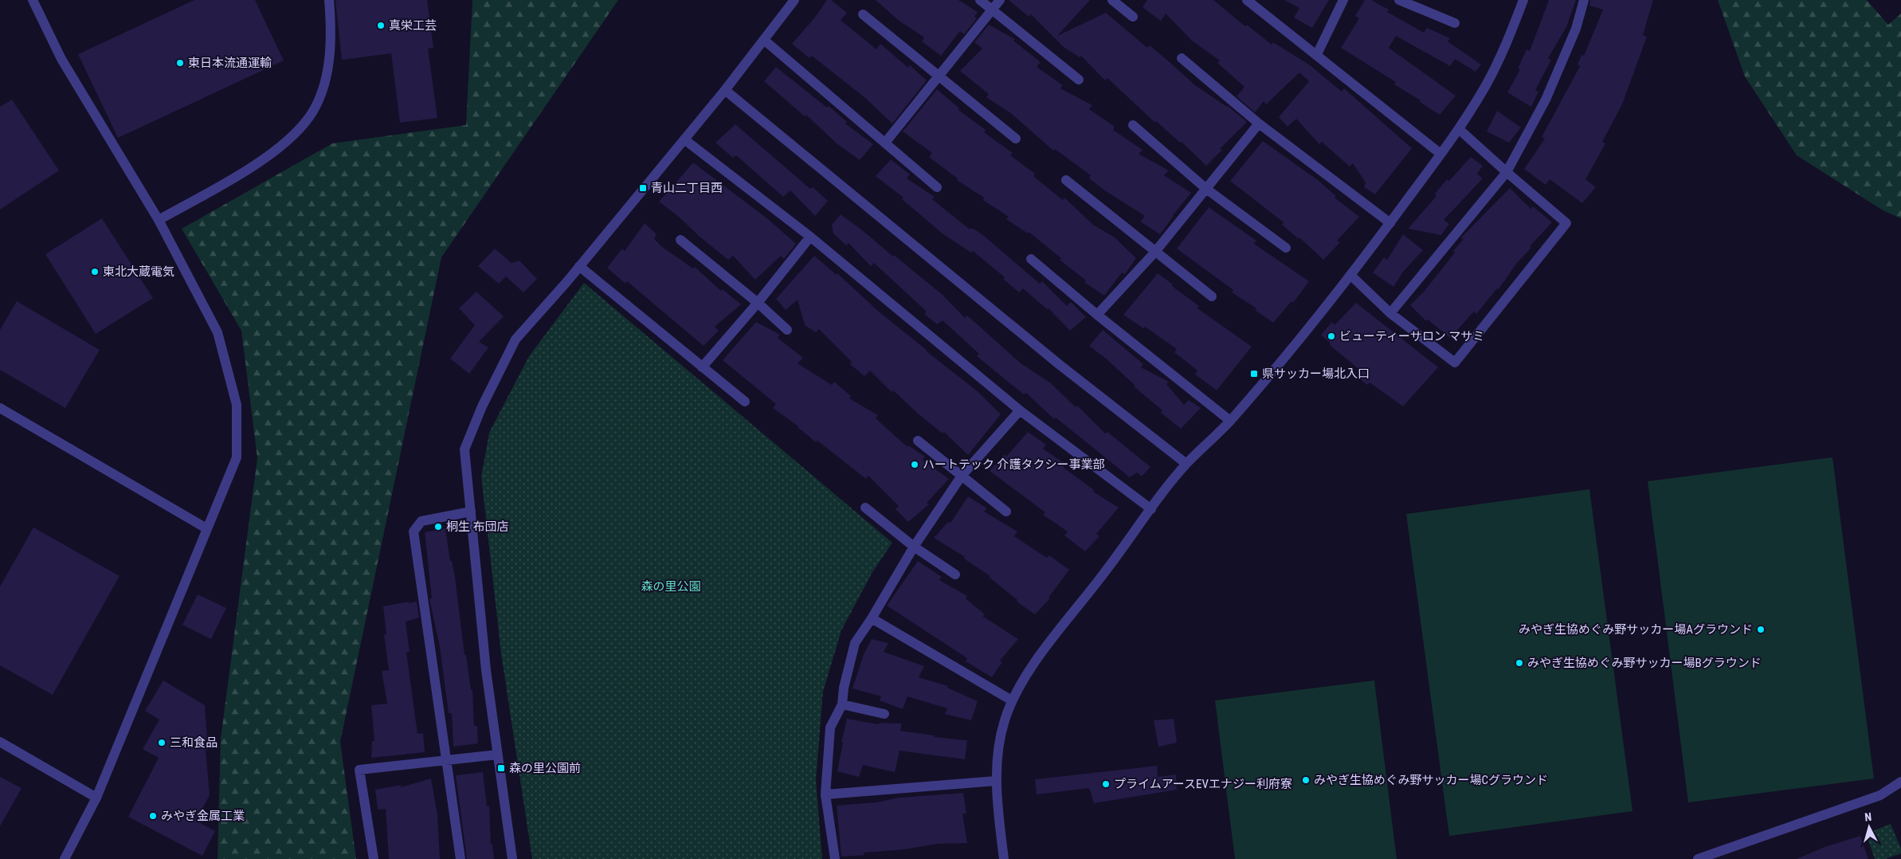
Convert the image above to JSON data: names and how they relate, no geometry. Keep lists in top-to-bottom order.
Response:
{
  "parks": ["森の里公園"],
  "places": {
    "other": [
      "真栄工芸",
      "東日本流通運輸",
      "東北大蔵電気",
      "ビューティーサロン マサミ",
      "ハートテック 介護タクシー事業部",
      "桐生 布団店",
      "みやぎ生協めぐみ野サッカー場Aグラウンド",
      "みやぎ生協めぐみ野サッカー場Bグラウンド",
      "三和食品",
      "みやぎ生協めぐみ野サッカー場Cグラウンド",
      "プライムアースEVエナジー利府寮",
      "みやぎ金属工業"
    ],
    "transit": ["青山二丁目西", "県サッカー場北入口", "森の里公園前"]
  },
  "north": "top"
}
